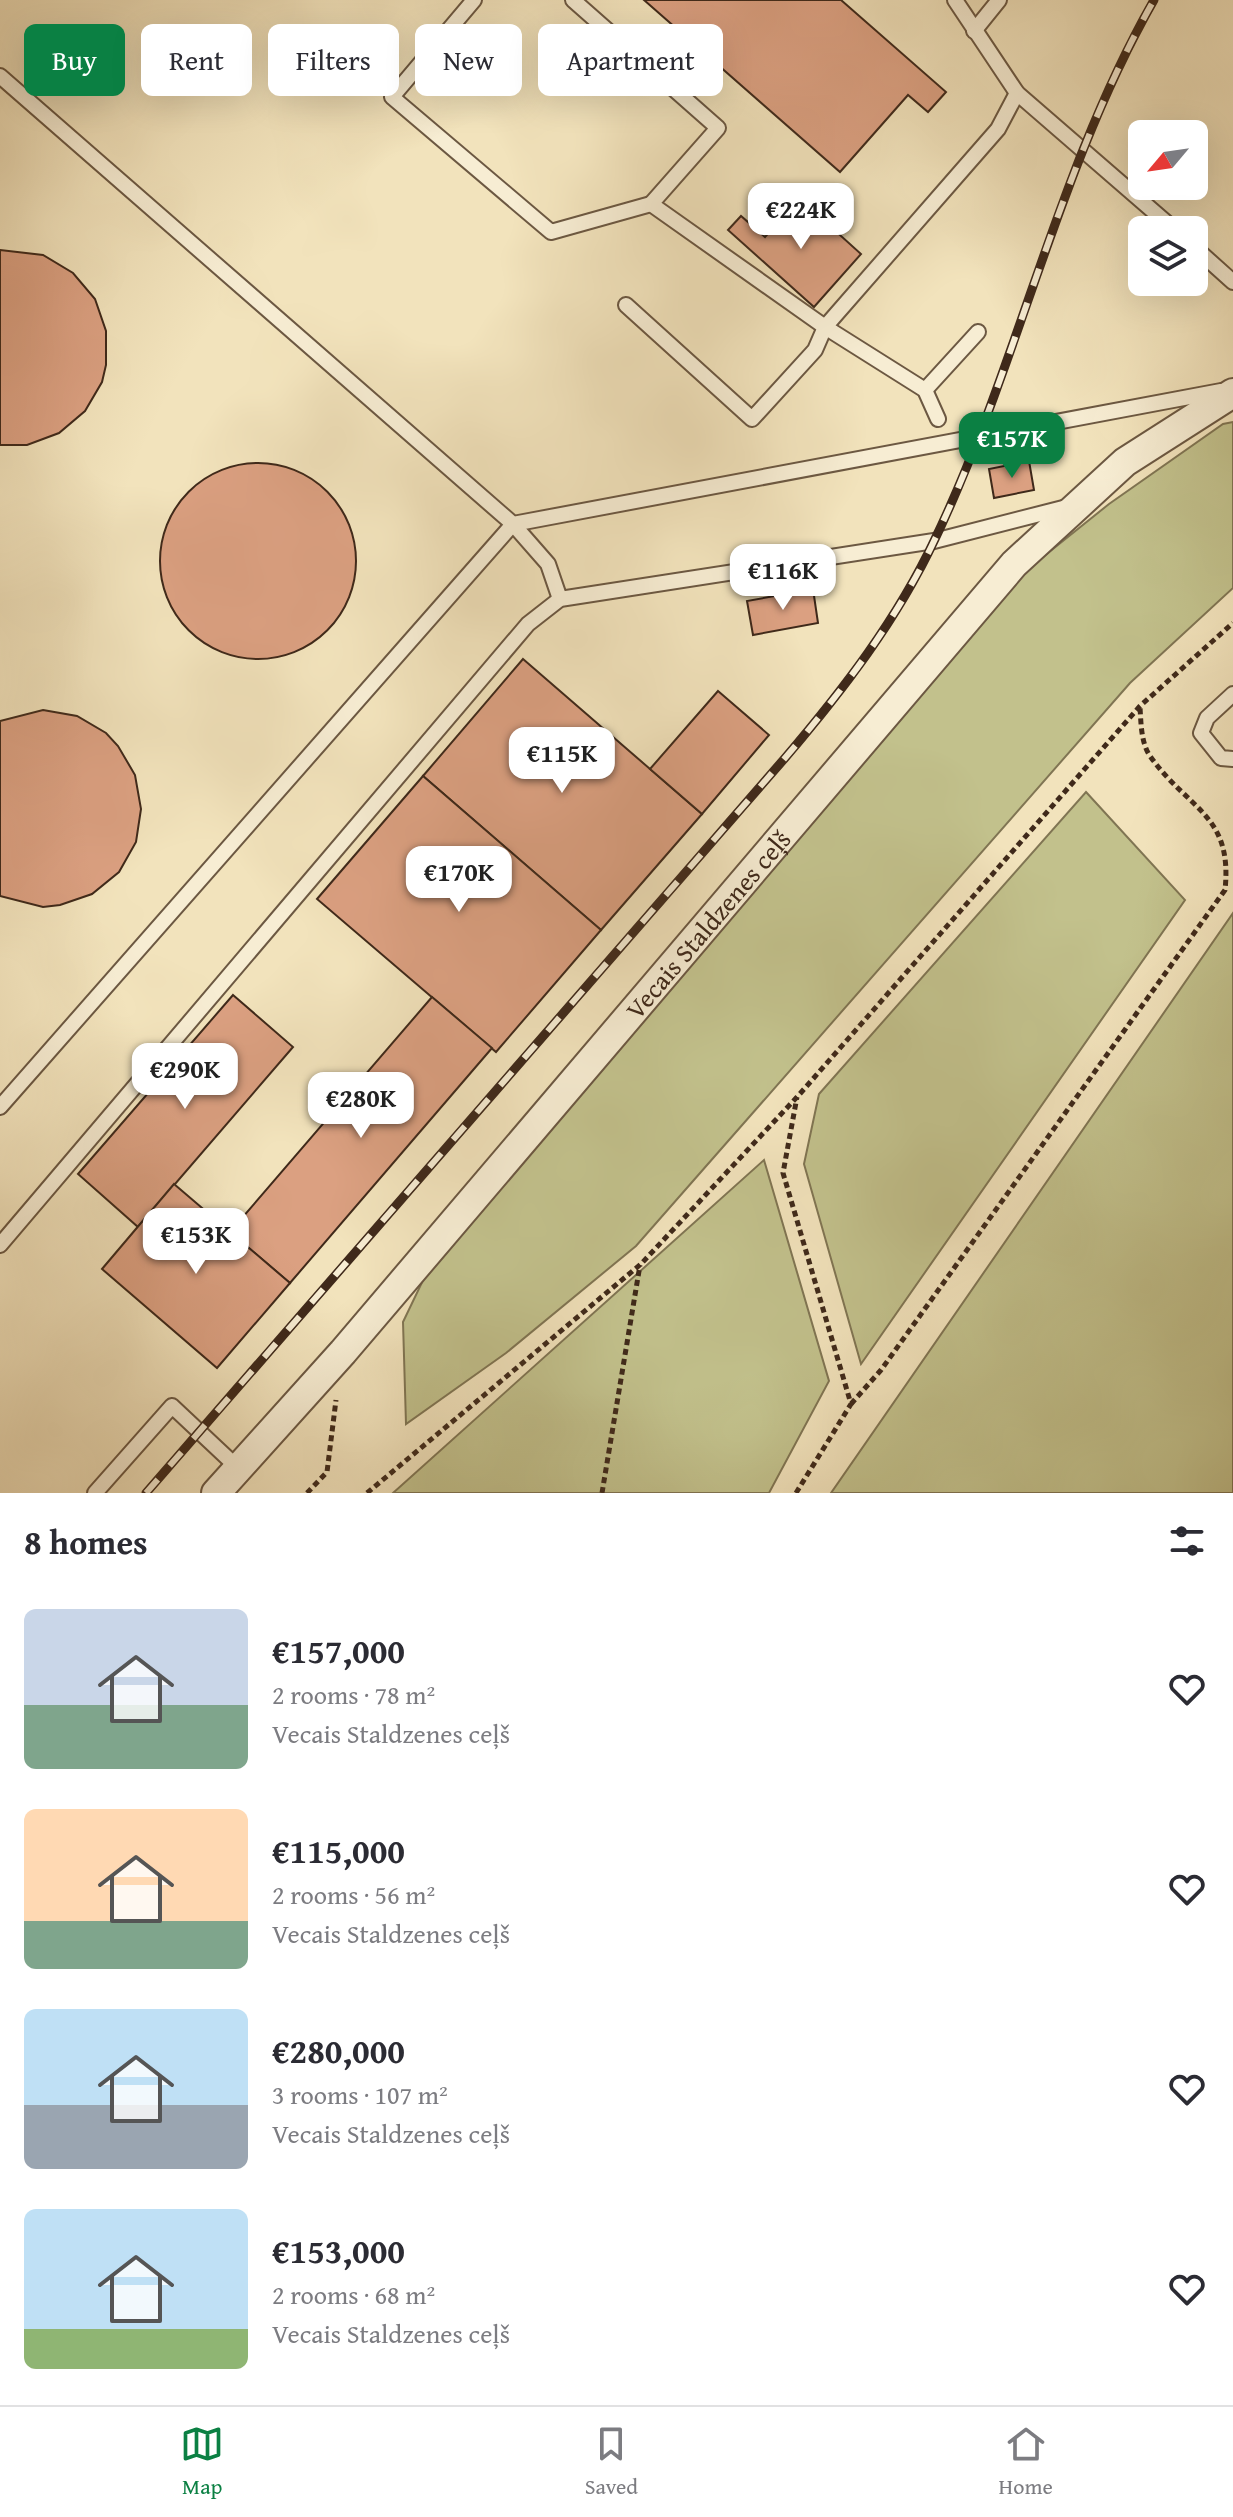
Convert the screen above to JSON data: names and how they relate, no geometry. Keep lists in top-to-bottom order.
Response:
{
  "streets": {
    "street": ["Vecais Staldzenes ceļš"]
  },
  "north": "bottom left",
  "page": {
    "chip": [
      "Buy",
      "Rent",
      "Filters",
      "New",
      "Apartment"
    ],
    "price": [
      "€224K",
      "€157K",
      "€116K",
      "€115K",
      "€170K",
      "€290K",
      "€280K",
      "€153K"
    ],
    "heading": "8 homes",
    "list": [
      {
        "name": "€157,000",
        "note": "2 rooms · 78 m² · Vecais Staldzenes ceļš"
      },
      {
        "name": "€115,000",
        "note": "2 rooms · 56 m² · Vecais Staldzenes ceļš"
      },
      {
        "name": "€280,000",
        "note": "3 rooms · 107 m² · Vecais Staldzenes ceļš"
      },
      {
        "name": "€153,000",
        "note": "2 rooms · 68 m² · Vecais Staldzenes ceļš"
      }
    ],
    "tabs": ["Map", "Saved", "Home"]
  }
}
